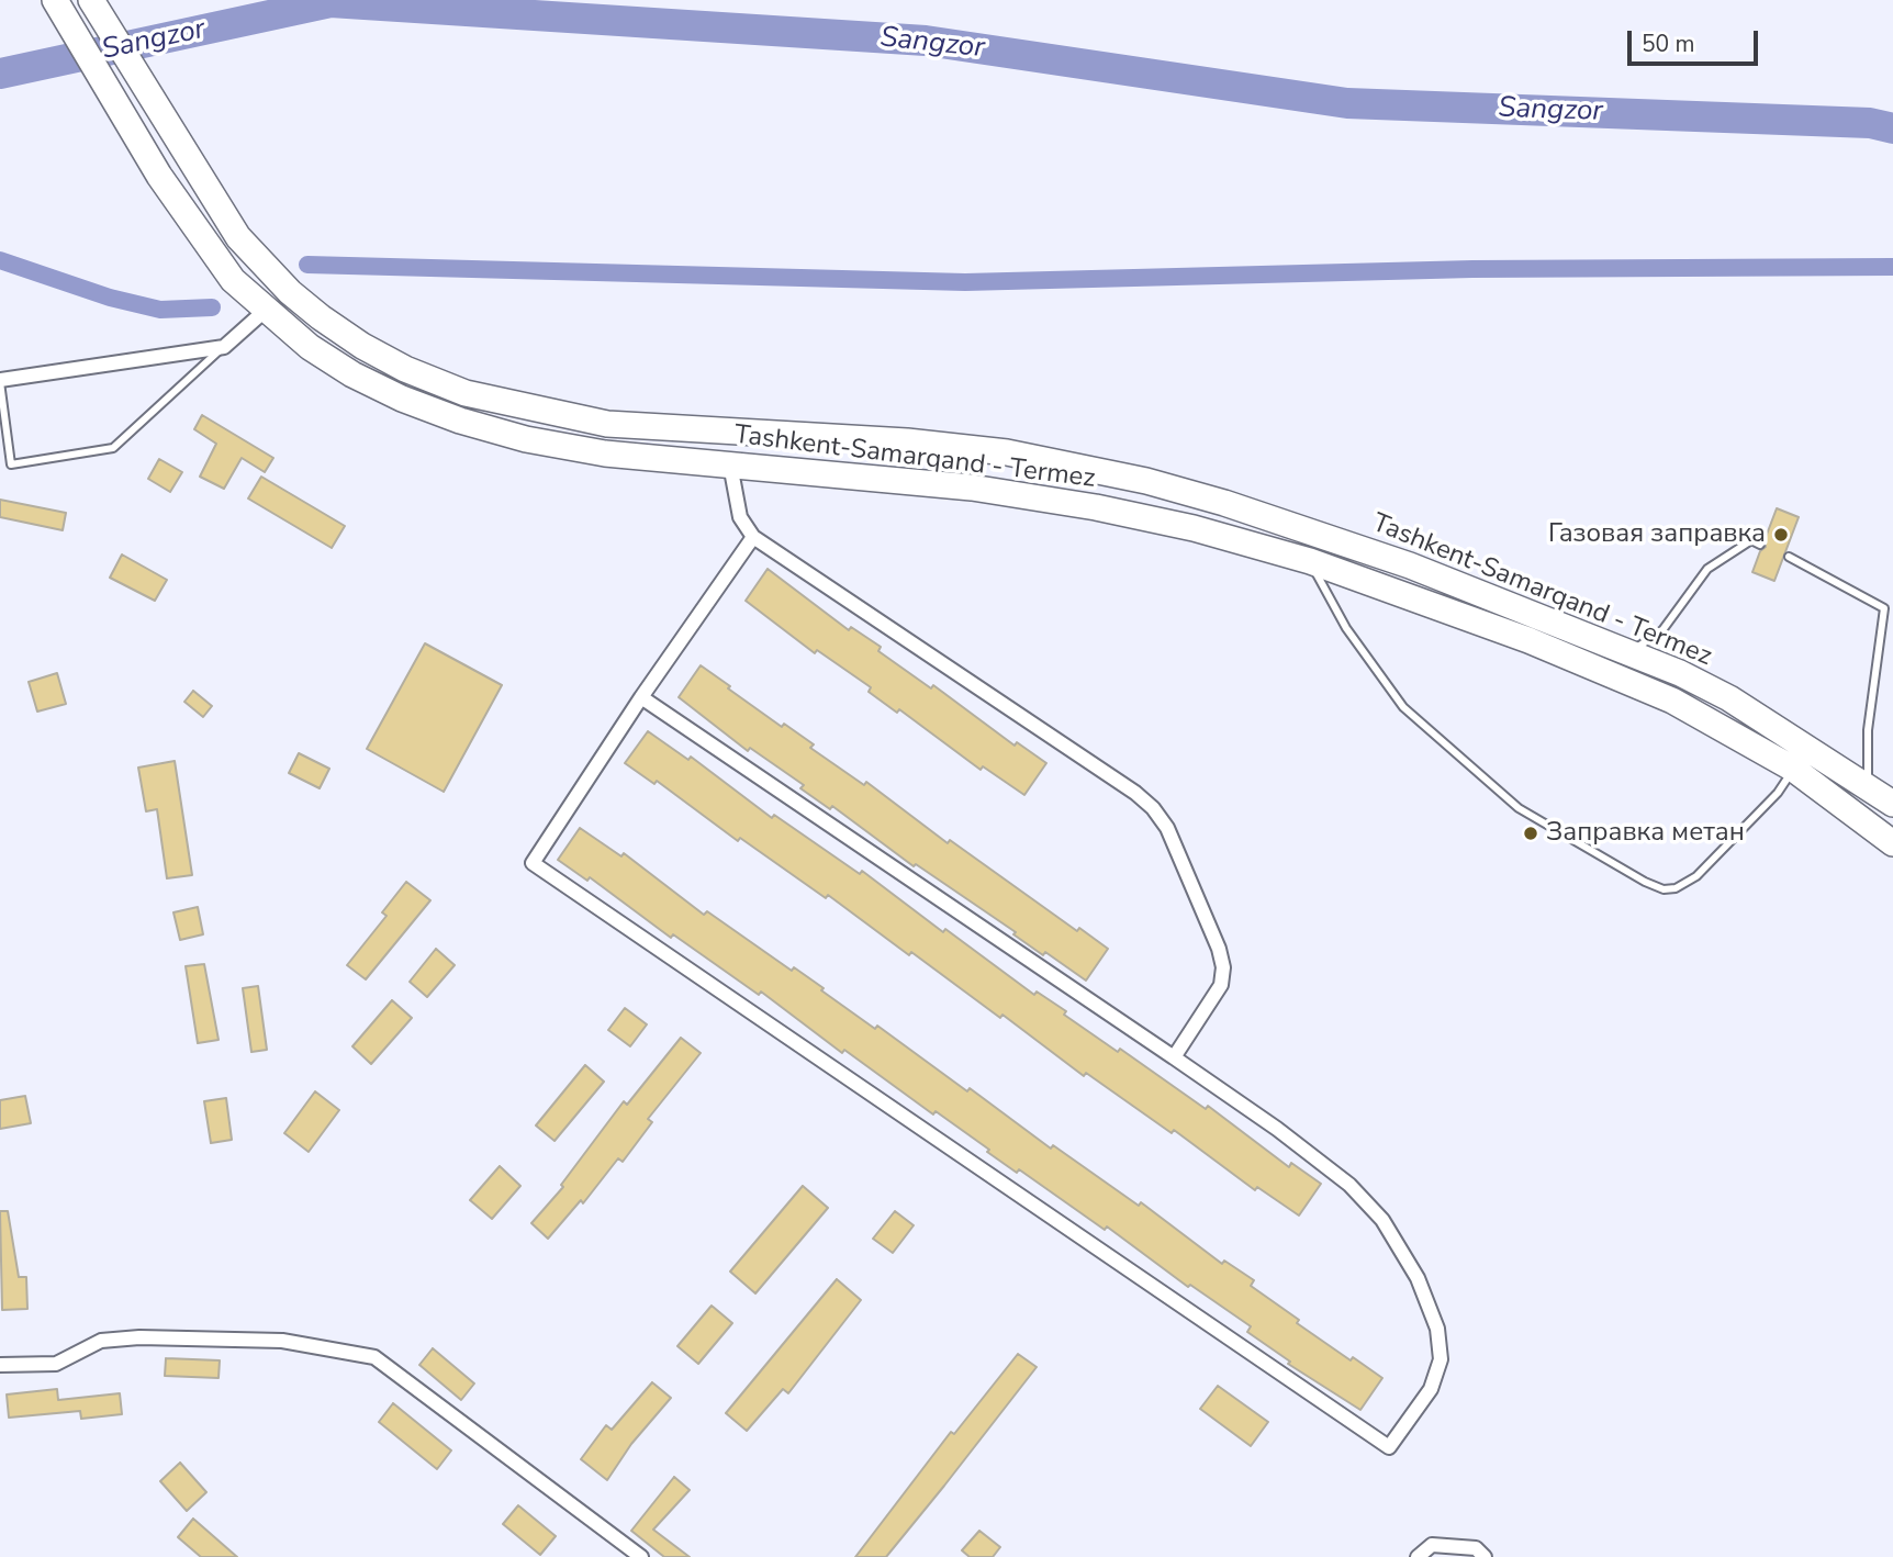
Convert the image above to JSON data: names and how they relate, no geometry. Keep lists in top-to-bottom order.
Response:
{
  "streets": {
    "highway": ["Tashkent-Samarqand - Termez"]
  },
  "water": ["Sangzor"],
  "places": ["Газовая заправка", "Заправка метан"],
  "scale_bar": "50 m"
}
